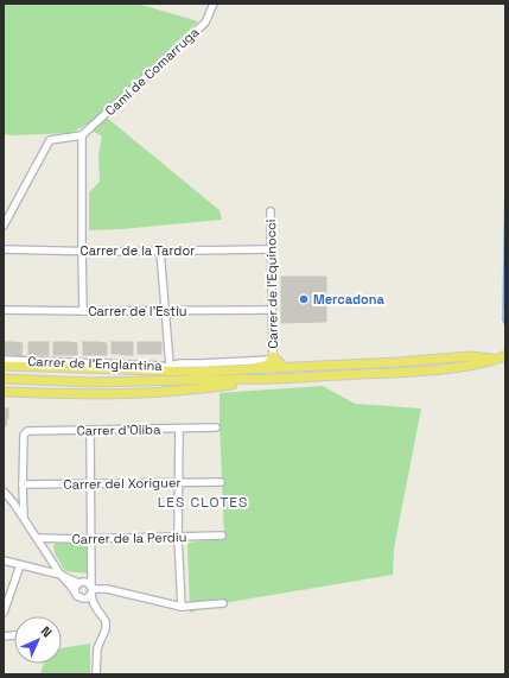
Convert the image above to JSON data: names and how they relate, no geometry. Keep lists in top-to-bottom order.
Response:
{
  "streets": {
    "street": [
      "Camí de Comarruga",
      "Carrer de la Tardor",
      "Carrer de l'Equinocci",
      "Carrer de l'Estiu",
      "Carrer de l'Englantina",
      "Carrer d'Oliba",
      "Carrer del Xoriguer",
      "Carrer de la Perdiu"
    ]
  },
  "crossings": [
    ["Carrer de la Tardor", "Carrer de l'Equinocci"],
    ["Carrer de l'Equinocci", "Carrer de l'Estiu"],
    ["Carrer de l'Equinocci", "Carrer de l'Englantina"],
    ["Carrer d'Oliba", "Carrer del Xoriguer"]
  ],
  "districts": ["LES CLOTES"],
  "places": ["Mercadona"],
  "north": "top right"
}
